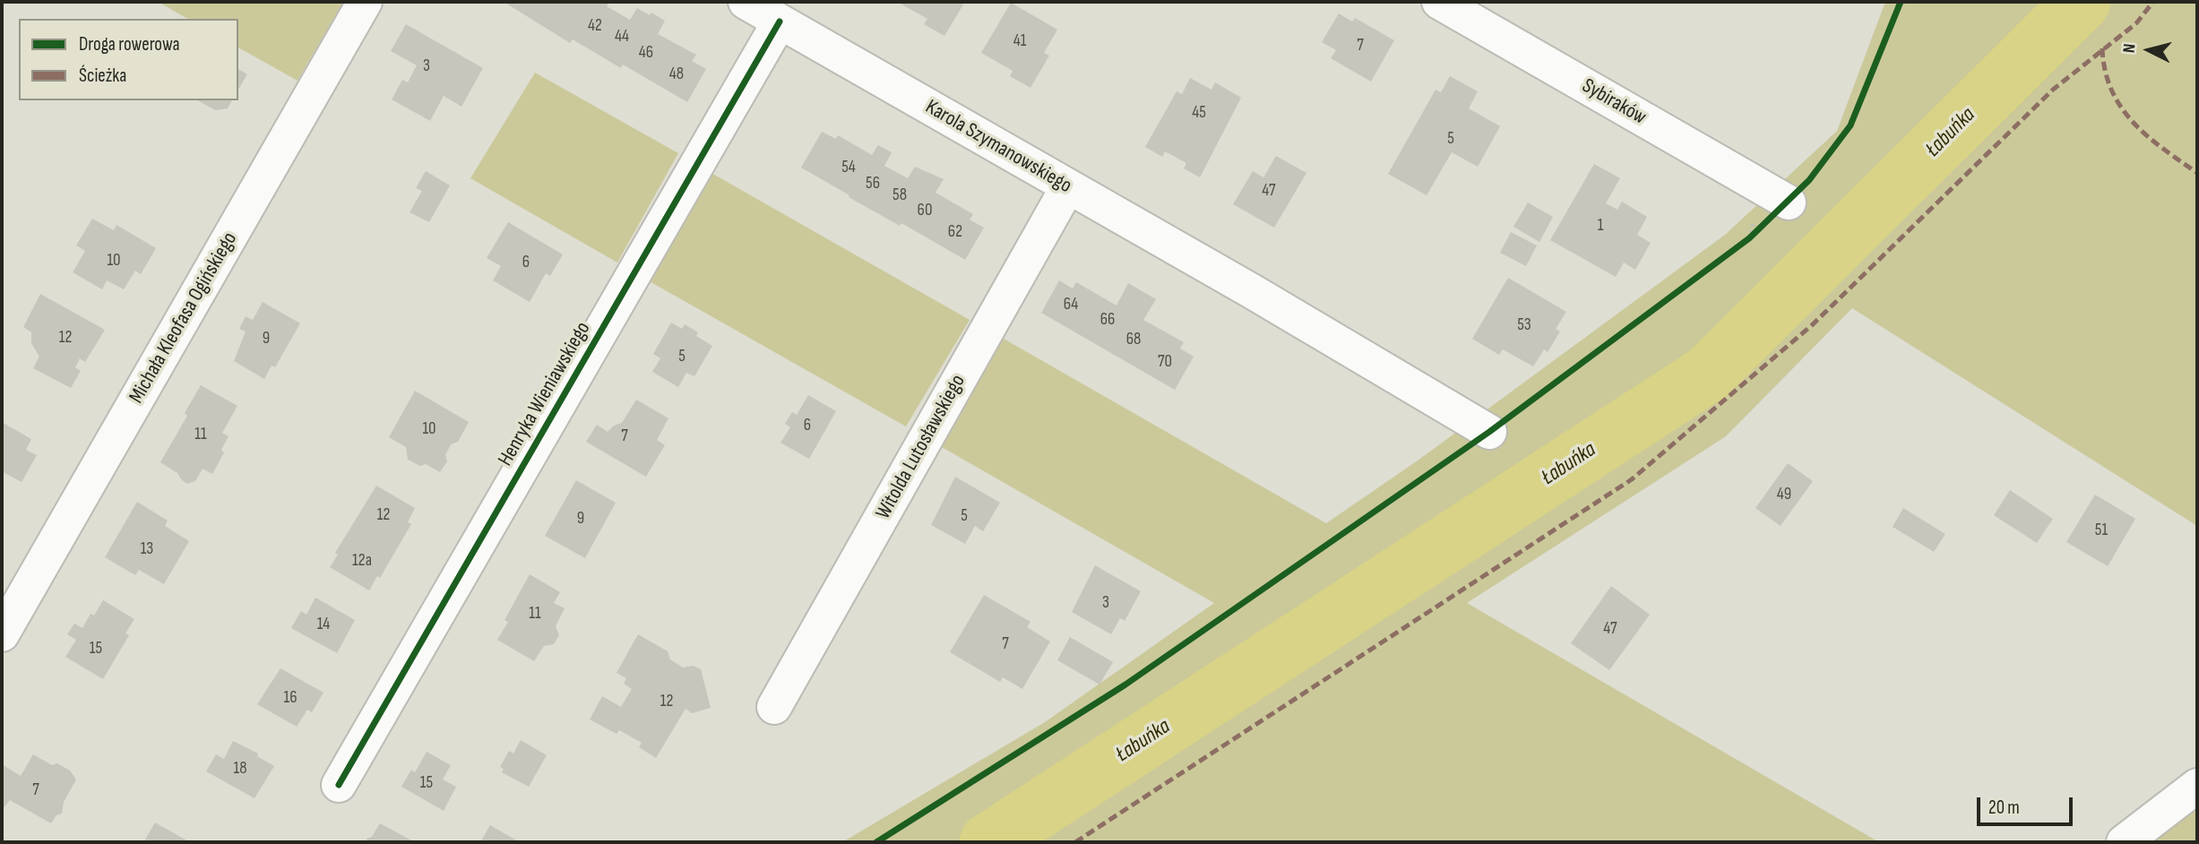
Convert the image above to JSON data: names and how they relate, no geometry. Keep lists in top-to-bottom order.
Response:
{
  "streets": {
    "street": [
      "Sybiraków",
      "Karola Szymanowskiego",
      "Michała Kleofasa Ogińskiego",
      "Henryka Wieniawskiego",
      "Witolda Lutosławskiego"
    ]
  },
  "crossings": [
    ["Karola Szymanowskiego", "Henryka Wieniawskiego"],
    ["Karola Szymanowskiego", "Witolda Lutosławskiego"]
  ],
  "water": ["Łabuńka"],
  "house_numbers": [
    "42",
    "44",
    "41",
    "7",
    "46",
    "3",
    "48",
    "45",
    "5",
    "54",
    "56",
    "47",
    "58",
    "60",
    "1",
    "62",
    "10",
    "6",
    "64",
    "66",
    "53",
    "12",
    "9",
    "68",
    "5",
    "70",
    "6",
    "10",
    "11",
    "7",
    "49",
    "12",
    "5",
    "9",
    "51",
    "13",
    "12a",
    "3",
    "11",
    "14",
    "47",
    "7",
    "15",
    "16",
    "12",
    "18",
    "15",
    "7"
  ],
  "legend": ["Droga rowerowa", "Ścieżka"],
  "scale_bar": "20 m",
  "north": "left"
}
